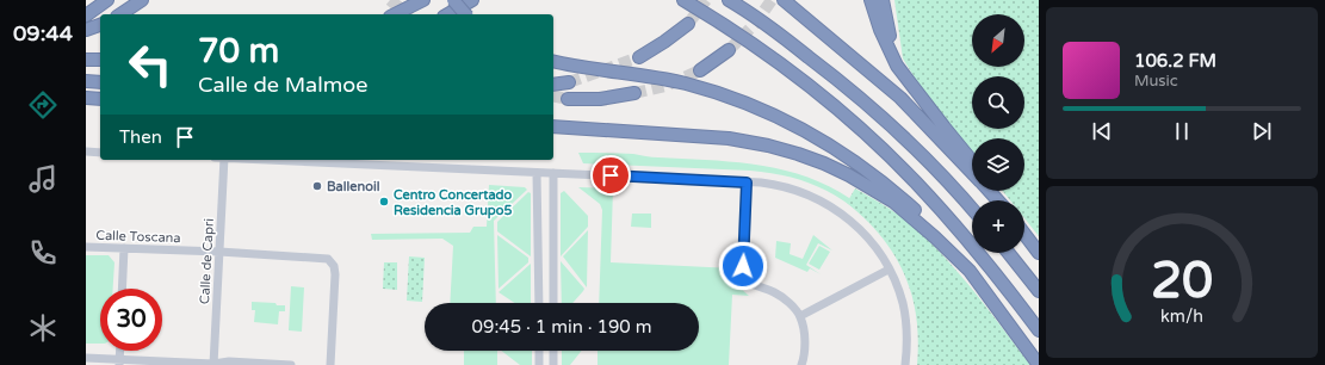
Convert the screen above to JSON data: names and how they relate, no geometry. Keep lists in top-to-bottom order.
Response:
{
  "streets": {
    "street": ["Calle Toscana", "Calle de Capri"]
  },
  "crossings": [
    ["Calle Toscana", "Calle de Capri"]
  ],
  "places": ["Ballenoil", "Centro Concertado Residencia Grupo5"],
  "north": "bottom left",
  "page": {
    "tabs": "09:44",
    "map_buttons": "+",
    "turn": ["70 m", "Calle de Malmoe"],
    "song": ["106.2 FM", "Music"],
    "then": "Then",
    "limit": "30",
    "trip": "09:45 · 1 min · 190 m",
    "gauge": ["20", "km/h"]
  }
}
